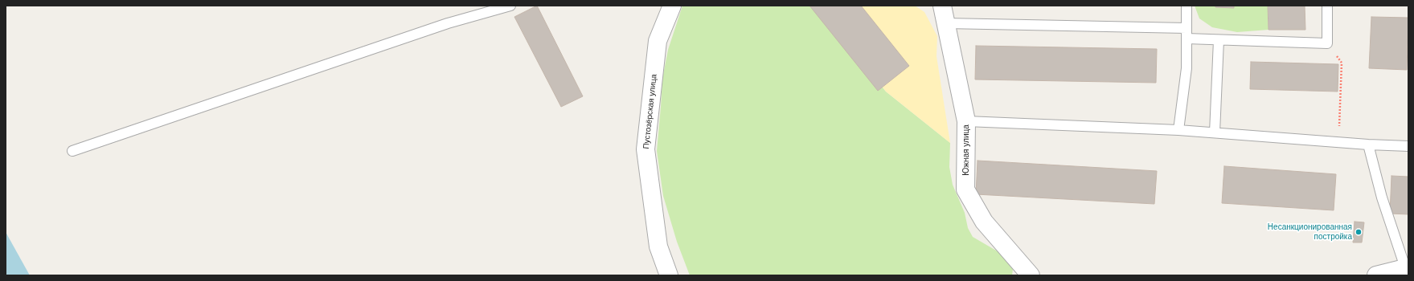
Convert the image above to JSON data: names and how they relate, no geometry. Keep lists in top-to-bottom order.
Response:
{
  "streets": {
    "street": ["Пустозёрская улица", "Южная улица"]
  },
  "places": ["Несанкционированная постройка"]
}
